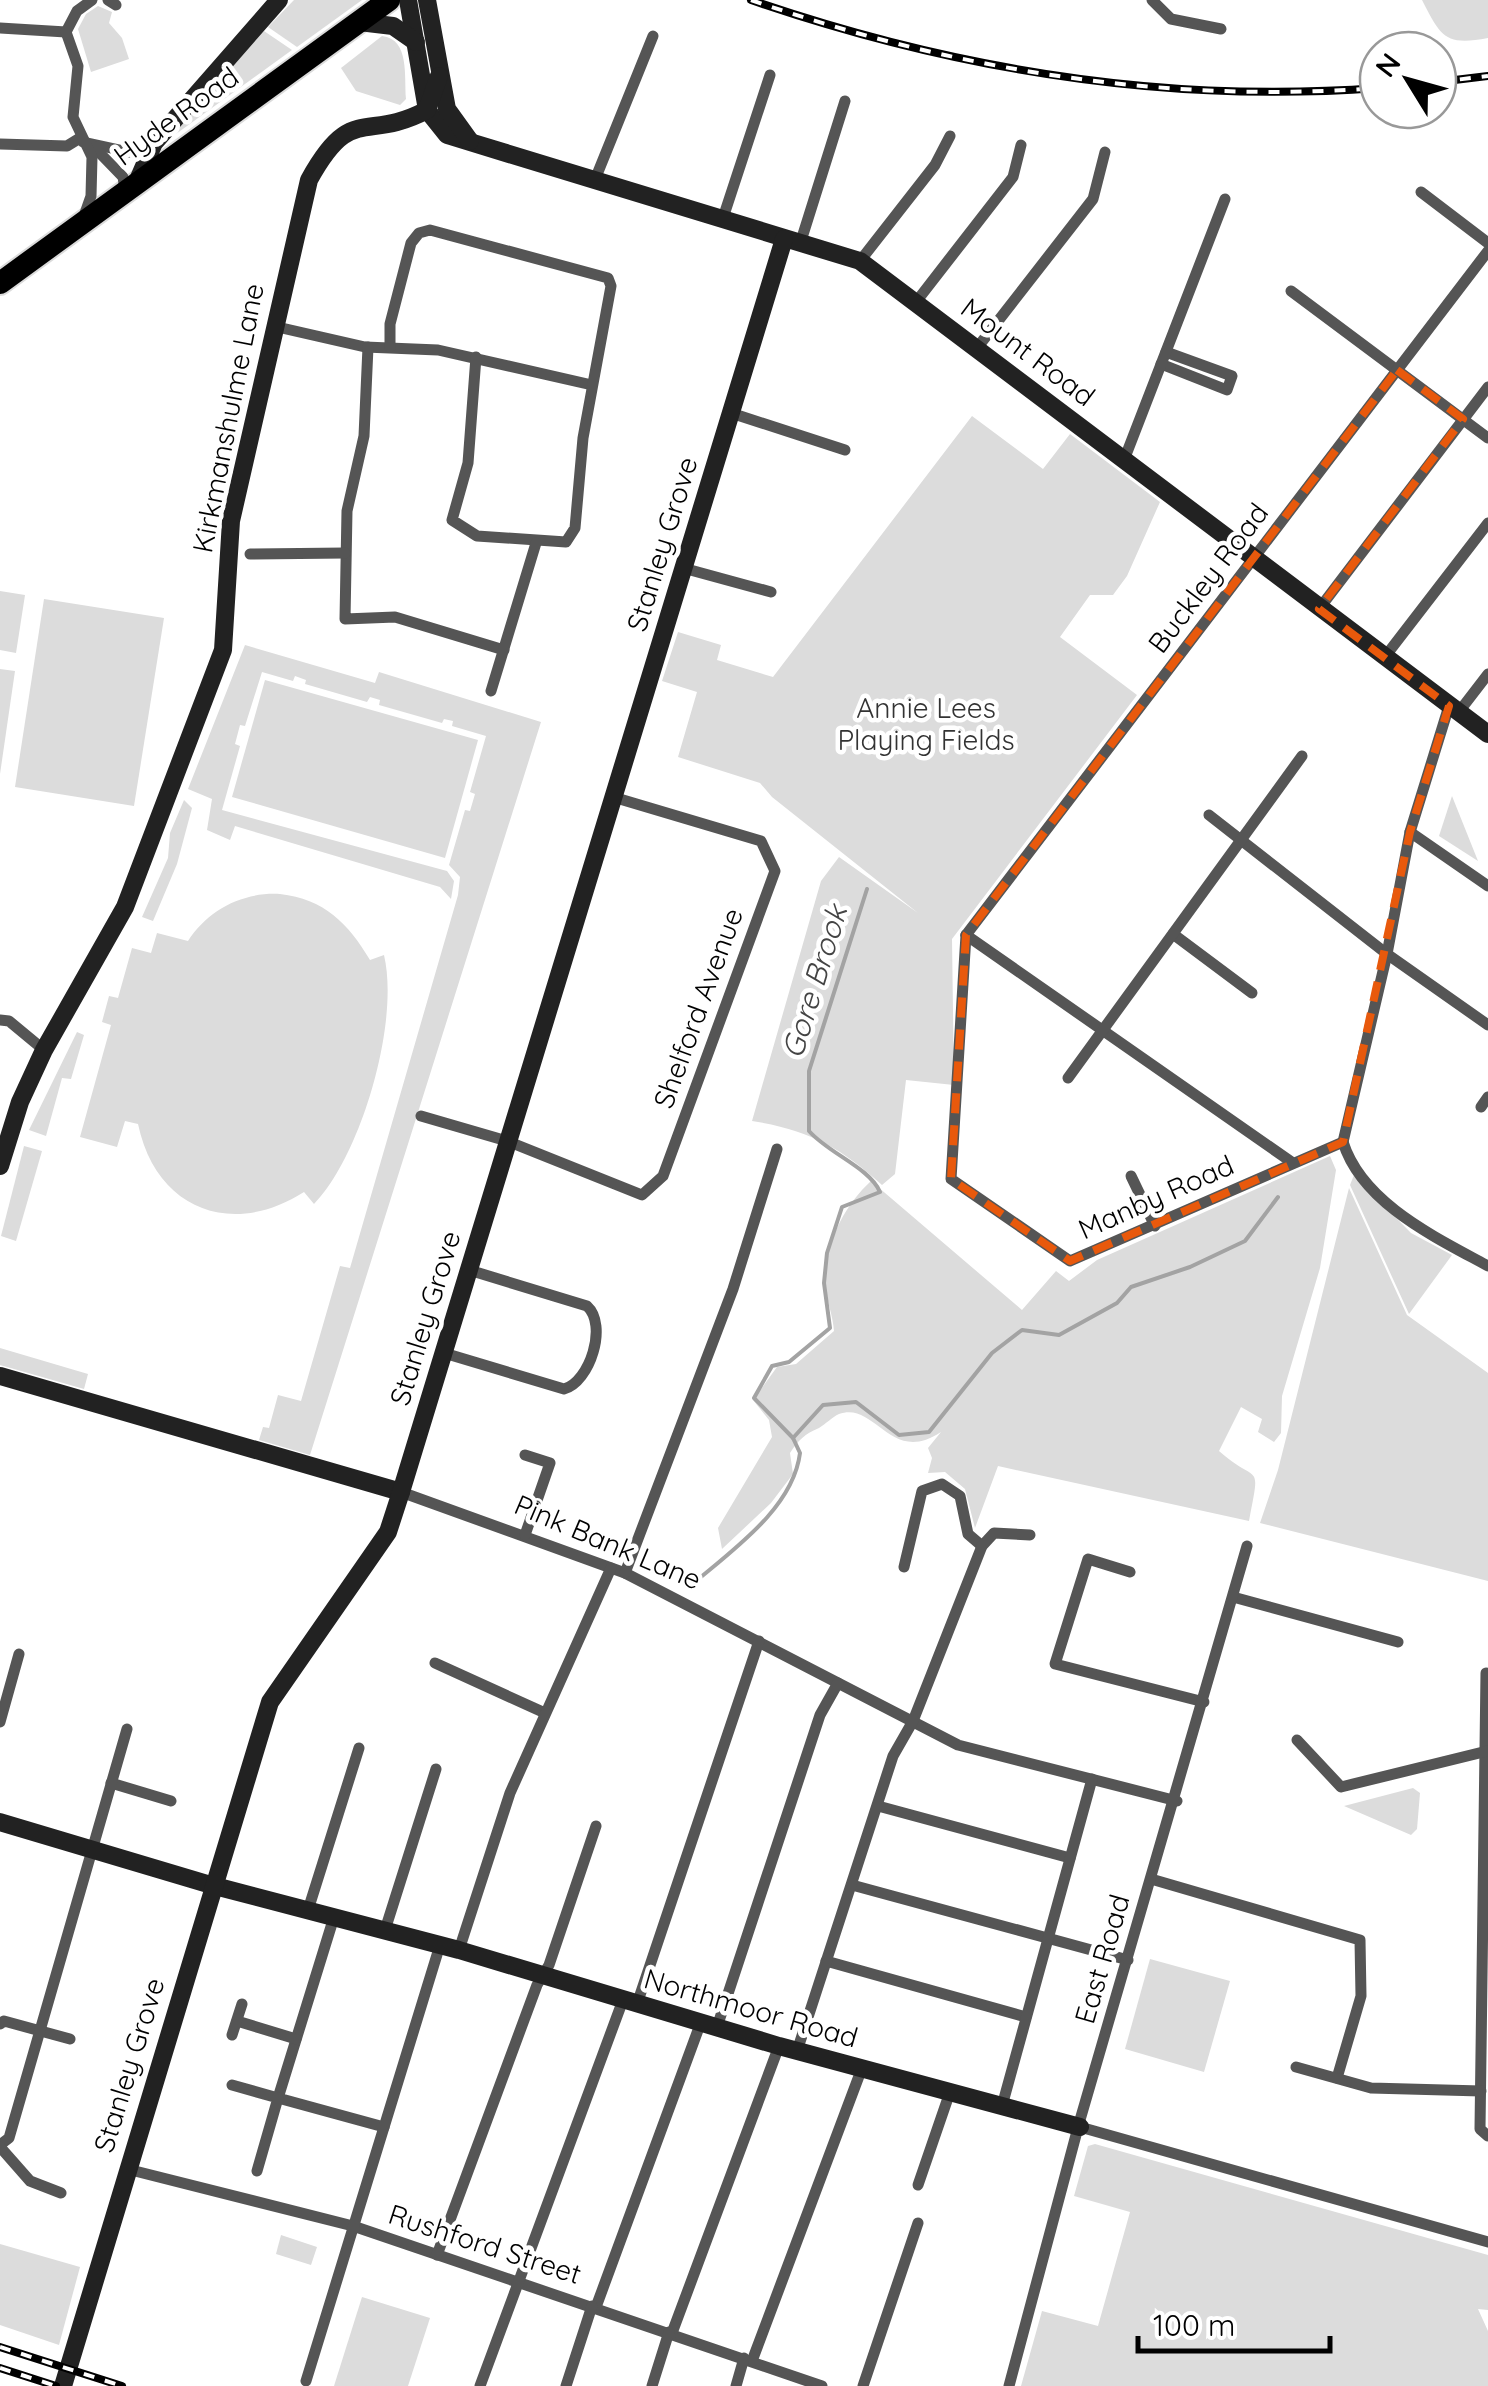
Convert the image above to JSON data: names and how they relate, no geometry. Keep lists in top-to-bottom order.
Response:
{
  "streets": {
    "highway": ["Hyde Road"],
    "street": [
      "Mount Road",
      "Kirkmanshulme Lane",
      "Stanley Grove",
      "Buckley Road",
      "Shelford Avenue",
      "Manby Road",
      "Pink Bank Lane",
      "East Road",
      "Northmoor Road",
      "Rushford Street"
    ]
  },
  "crossings": [
    ["Mount Road", "Kirkmanshulme Lane"],
    ["Mount Road", "Stanley Grove"],
    ["Mount Road", "Buckley Road"],
    ["Stanley Grove", "Shelford Avenue"],
    ["Stanley Grove", "Pink Bank Lane"],
    ["Stanley Grove", "Northmoor Road"],
    ["Stanley Grove", "Rushford Street"],
    ["Buckley Road", "Manby Road"],
    ["Pink Bank Lane", "East Road"],
    ["East Road", "Northmoor Road"]
  ],
  "water": ["Gore Brook"],
  "parks": ["Annie Lees Playing Fields"],
  "scale_bar": "100 m",
  "north": "top left"
}
